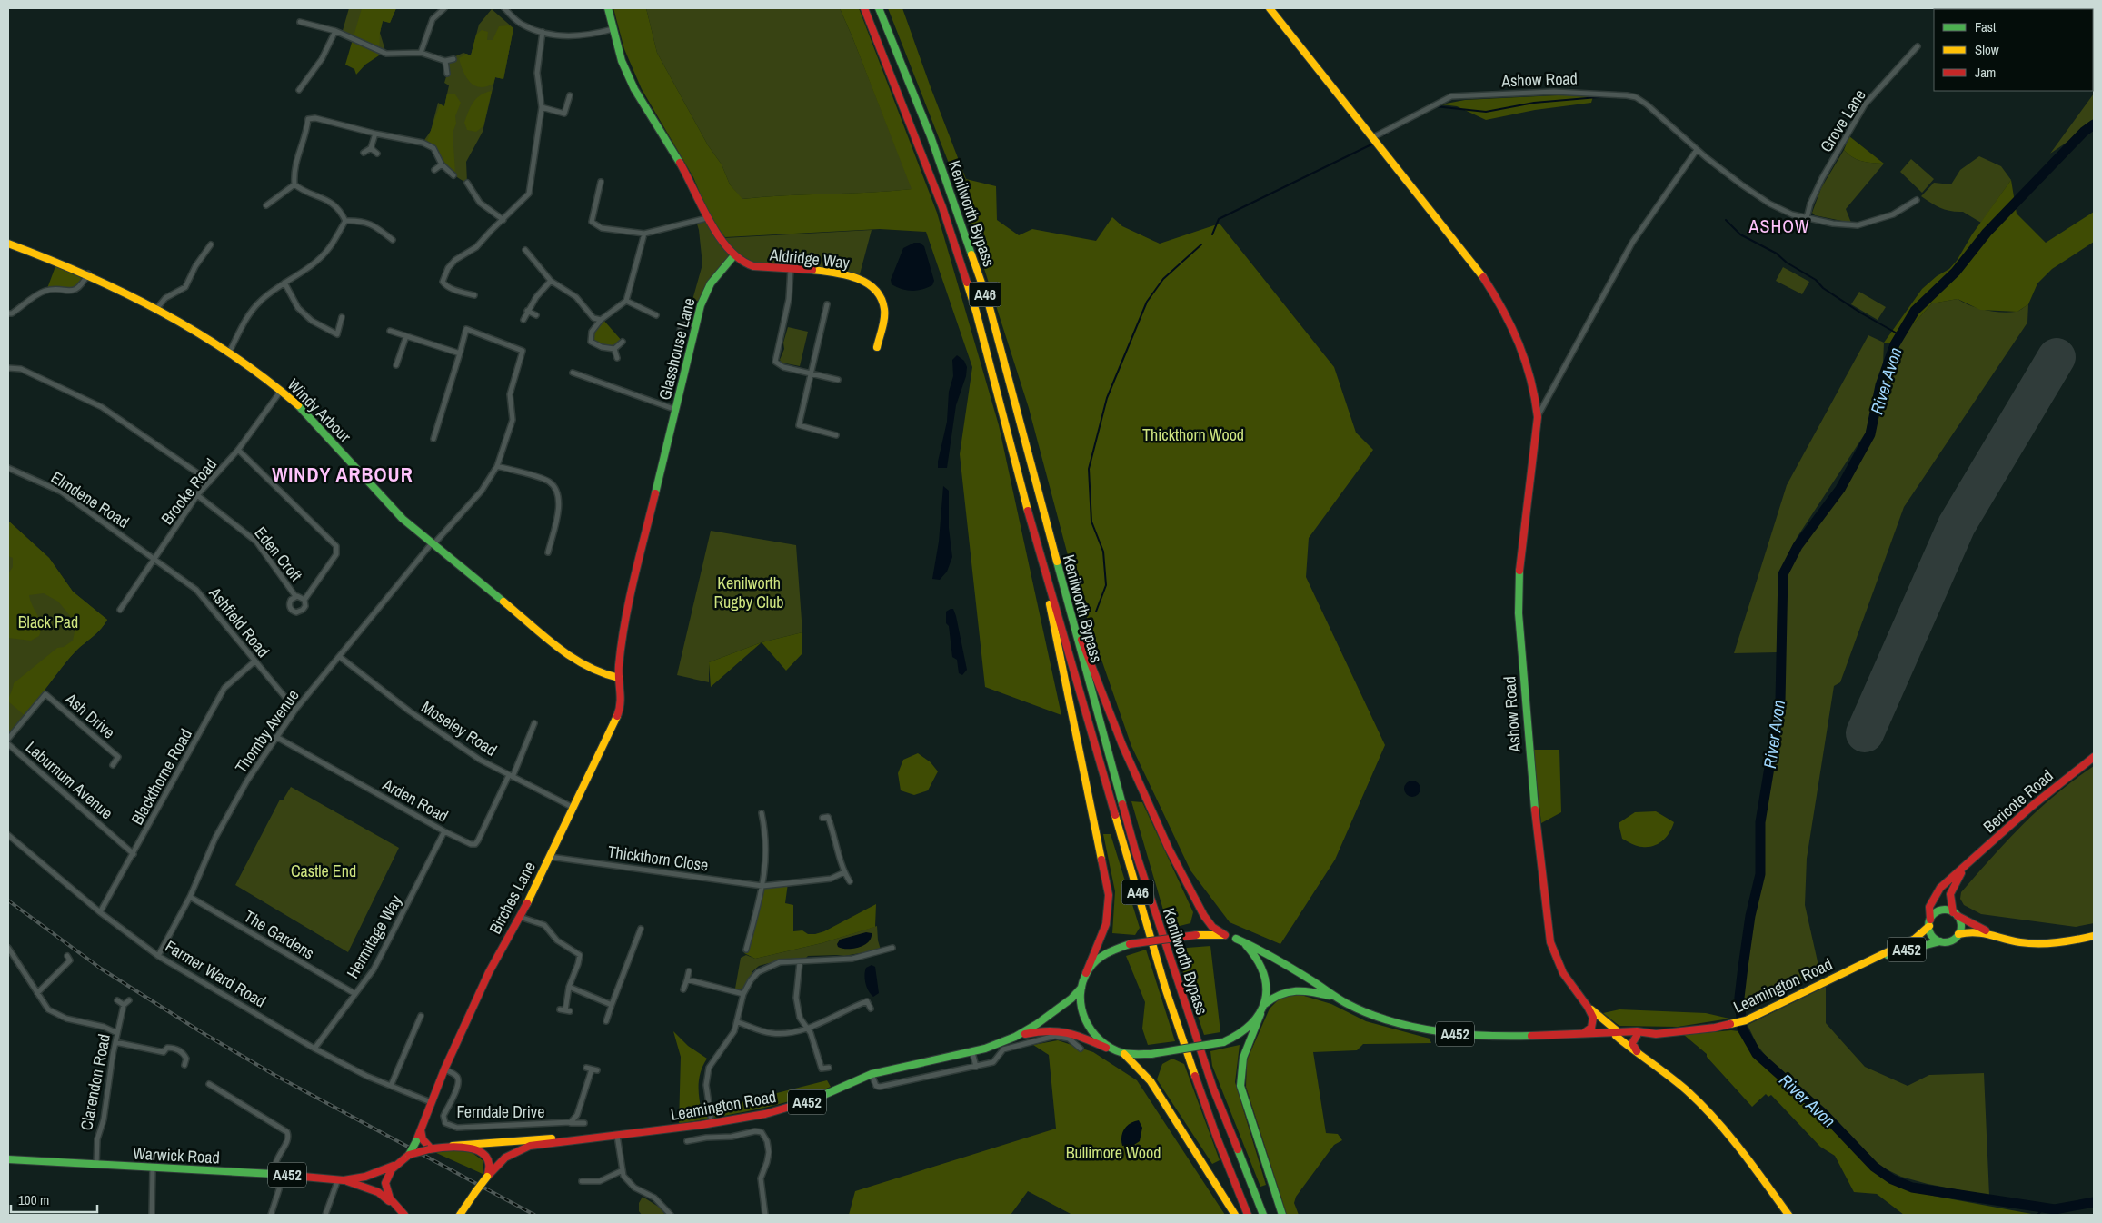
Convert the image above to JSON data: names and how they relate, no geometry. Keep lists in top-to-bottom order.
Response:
{
  "streets": {
    "main road": [
      "Ashow Road",
      "Kenilworth Bypass",
      "Aldridge Way",
      "A46",
      "Glasshouse Lane",
      "Windy Arbour",
      "Bericote Road",
      "Birches Lane",
      "A452",
      "Leamington Road",
      "Warwick Road"
    ],
    "street": [
      "Grove Lane",
      "Brooke Road",
      "Elmdene Road",
      "Eden Croft",
      "Ashfield Road",
      "Ash Drive",
      "Moseley Road",
      "Thornby Avenue",
      "Blackthorne Road",
      "Laburnum Avenue",
      "Arden Road",
      "Thickthorn Close",
      "The Gardens",
      "Hermitage Way",
      "Farmer Ward Road",
      "Clarendon Road",
      "Ferndale Drive"
    ]
  },
  "crossings": [
    ["Ashow Road", "Grove Lane"],
    ["Ashow Road", "Leamington Road"],
    ["Aldridge Way", "Glasshouse Lane"],
    ["Glasshouse Lane", "Windy Arbour"],
    ["Glasshouse Lane", "Birches Lane"],
    ["Windy Arbour", "Brooke Road"],
    ["Windy Arbour", "Thornby Avenue"],
    ["Windy Arbour", "Birches Lane"],
    ["Brooke Road", "Elmdene Road"],
    ["Brooke Road", "Eden Croft"],
    ["Brooke Road", "Ashfield Road"],
    ["Elmdene Road", "Ashfield Road"],
    ["Ashfield Road", "Thornby Avenue"],
    ["Ashfield Road", "Blackthorne Road"],
    ["Moseley Road", "Thornby Avenue"],
    ["Moseley Road", "Arden Road"],
    ["Moseley Road", "Birches Lane"],
    ["Thornby Avenue", "Arden Road"],
    ["Thornby Avenue", "The Gardens"],
    ["Thornby Avenue", "Farmer Ward Road"],
    ["Blackthorne Road", "Laburnum Avenue"],
    ["Blackthorne Road", "Farmer Ward Road"],
    ["Arden Road", "Hermitage Way"],
    ["Bericote Road", "Leamington Road"],
    ["Thickthorn Close", "Birches Lane"],
    ["Birches Lane", "A452"],
    ["Birches Lane", "Farmer Ward Road"],
    ["Birches Lane", "Ferndale Drive"],
    ["The Gardens", "Hermitage Way"],
    ["Hermitage Way", "Farmer Ward Road"],
    ["A452", "Leamington Road"],
    ["A452", "Warwick Road"],
    ["Clarendon Road", "Warwick Road"]
  ],
  "districts": ["ASHOW", "WINDY ARBOUR"],
  "water": ["River Avon"],
  "parks": [
    "Thickthorn Wood",
    "Kenilworth Rugby Club",
    "Black Pad",
    "Castle End",
    "Bullimore Wood"
  ],
  "legend": ["Fast", "Slow", "Jam"],
  "scale_bar": "100 m"
}
